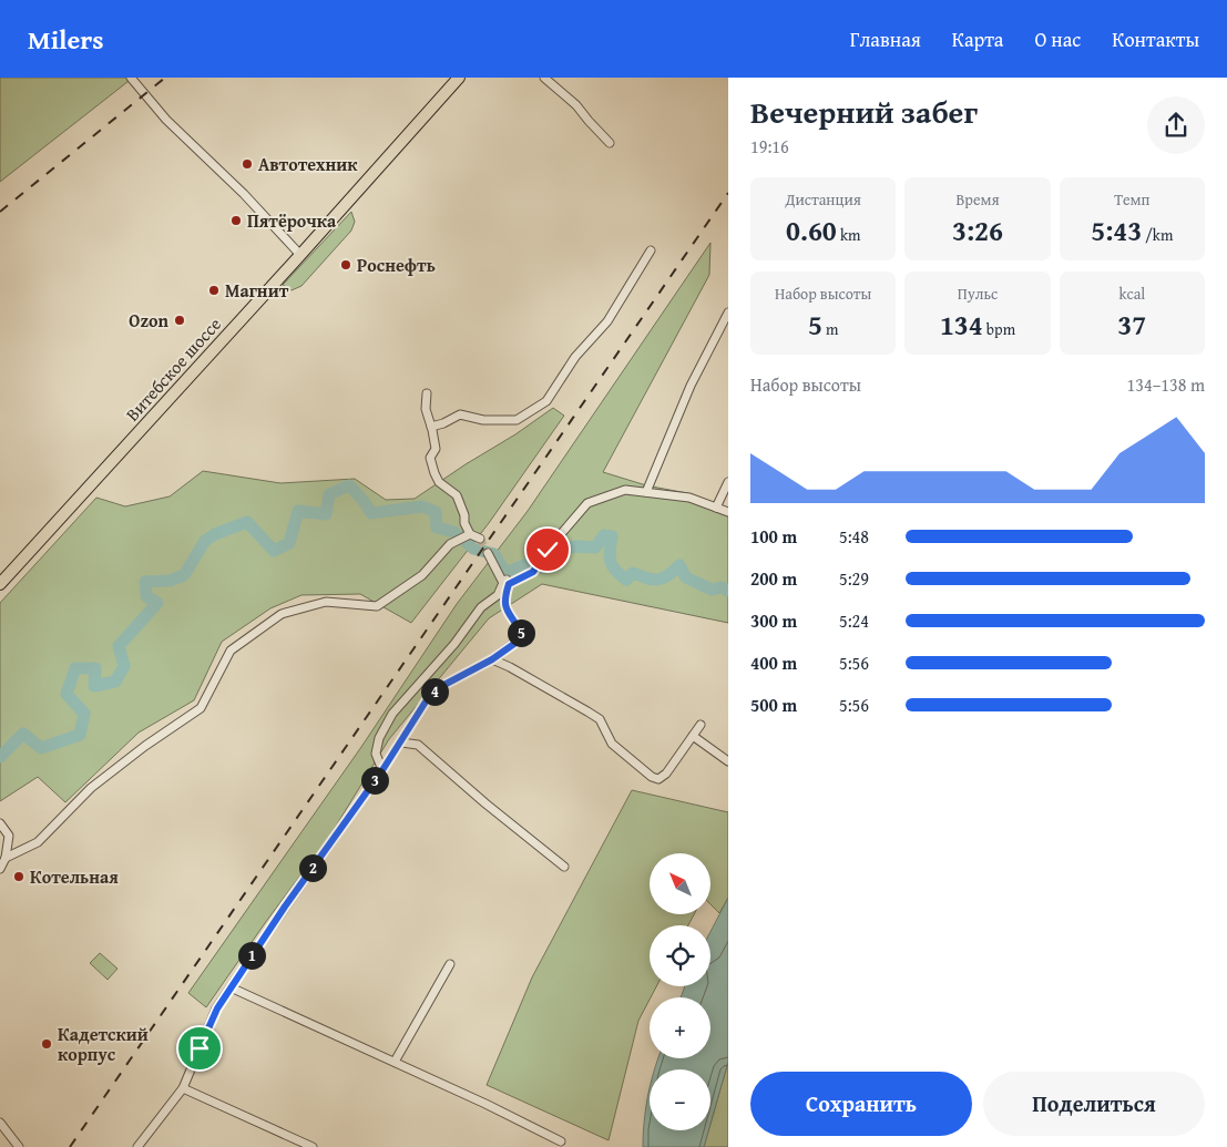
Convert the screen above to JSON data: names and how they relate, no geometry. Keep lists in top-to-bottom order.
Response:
{
  "streets": {
    "main road": ["Витебское шоссе"]
  },
  "places": [
    "Автотехник",
    "Пятёрочка",
    "Роснефть",
    "Магнит",
    "Ozon",
    "Котельная",
    "Кадетский корпус"
  ],
  "north": "top left",
  "page": {
    "header": "Milers",
    "nav": [
      "Главная",
      "Карта",
      "О нас",
      "Контакты"
    ],
    "heading": ["Вечерний забег", "19:16"],
    "stats": [
      ["Дистанция", "0.60 km"],
      ["Время", "3:26"],
      ["Темп", "5:43 /km"],
      ["Набор высоты", "5 m"],
      ["Пульс", "134 bpm"],
      ["kcal", "37"]
    ],
    "chart": ["Набор высоты", "134–138 m"],
    "list": [
      {
        "name": "100 m",
        "note": "5:48"
      },
      {
        "name": "200 m",
        "note": "5:29"
      },
      {
        "name": "300 m",
        "note": "5:24"
      },
      {
        "name": "400 m",
        "note": "5:56"
      },
      {
        "name": "500 m",
        "note": "5:56"
      }
    ],
    "pins": [
      "5",
      "4",
      "3",
      "2",
      "1"
    ],
    "map_buttons": ["+", "−"],
    "buttons": ["Сохранить", "Поделиться"]
  }
}
